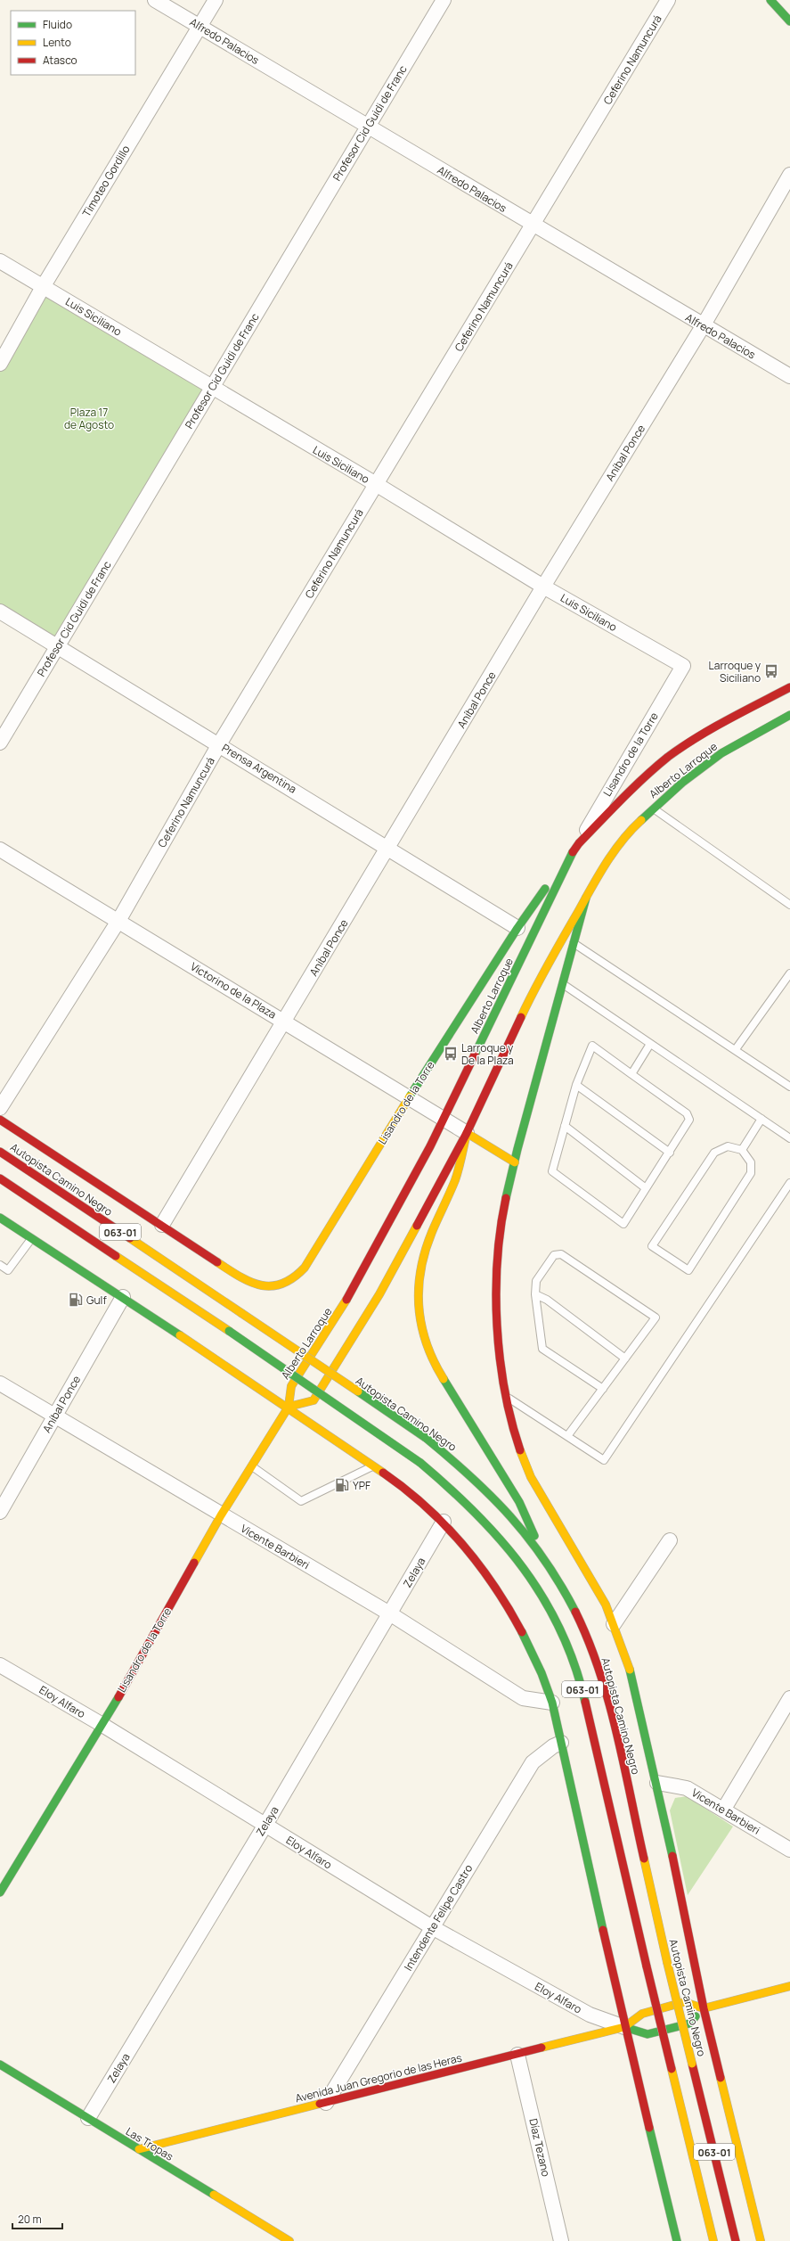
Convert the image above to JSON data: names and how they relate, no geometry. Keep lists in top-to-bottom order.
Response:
{
  "streets": {
    "main road": [
      "Lisandro de la Torre",
      "Alberto Larroque",
      "Autopista Camino Negro",
      "063-01",
      "Avenida Juan Gregorio de las Heras",
      "Las Tropas"
    ],
    "street": [
      "Alfredo Palacios",
      "Ceferino Namuncurá",
      "Profesor Cid Guidi de Franc",
      "Timoteo Gordillo",
      "Luis Siciliano",
      "Aníbal Ponce",
      "Prensa Argentina",
      "Victorino de la Plaza",
      "Vicente Barbieri",
      "Zelaya",
      "Eloy Alfaro",
      "Intendente Felipe Castro",
      "Díaz Tezano"
    ]
  },
  "crossings": [
    ["Alfredo Palacios", "Ceferino Namuncurá"],
    ["Alfredo Palacios", "Profesor Cid Guidi de Franc"],
    ["Alfredo Palacios", "Timoteo Gordillo"],
    ["Alfredo Palacios", "Aníbal Ponce"],
    ["Ceferino Namuncurá", "Luis Siciliano"],
    ["Ceferino Namuncurá", "Prensa Argentina"],
    ["Ceferino Namuncurá", "Victorino de la Plaza"],
    ["Profesor Cid Guidi de Franc", "Luis Siciliano"],
    ["Profesor Cid Guidi de Franc", "Prensa Argentina"],
    ["Timoteo Gordillo", "Luis Siciliano"],
    ["Luis Siciliano", "Aníbal Ponce"],
    ["Luis Siciliano", "Lisandro de la Torre"],
    ["Aníbal Ponce", "Lisandro de la Torre"],
    ["Aníbal Ponce", "Prensa Argentina"],
    ["Aníbal Ponce", "Victorino de la Plaza"],
    ["Aníbal Ponce", "Vicente Barbieri"],
    ["Lisandro de la Torre", "Prensa Argentina"],
    ["Lisandro de la Torre", "Alberto Larroque"],
    ["Lisandro de la Torre", "Victorino de la Plaza"],
    ["Lisandro de la Torre", "Vicente Barbieri"],
    ["Lisandro de la Torre", "Eloy Alfaro"],
    ["Alberto Larroque", "Victorino de la Plaza"],
    ["Vicente Barbieri", "Zelaya"],
    ["Zelaya", "Eloy Alfaro"],
    ["Zelaya", "Las Tropas"],
    ["Eloy Alfaro", "Intendente Felipe Castro"],
    ["Eloy Alfaro", "Avenida Juan Gregorio de las Heras"],
    ["Intendente Felipe Castro", "Avenida Juan Gregorio de las Heras"],
    ["Avenida Juan Gregorio de las Heras", "Las Tropas"],
    ["Avenida Juan Gregorio de las Heras", "Díaz Tezano"]
  ],
  "parks": ["Plaza 17 de Agosto"],
  "places": {
    "bus stop": ["Larroque y Siciliano", "Larroque y De la Plaza"],
    "fuel station": ["Gulf", "YPF"]
  },
  "legend": ["Fluido", "Lento", "Atasco"],
  "scale_bar": "20 m"
}
